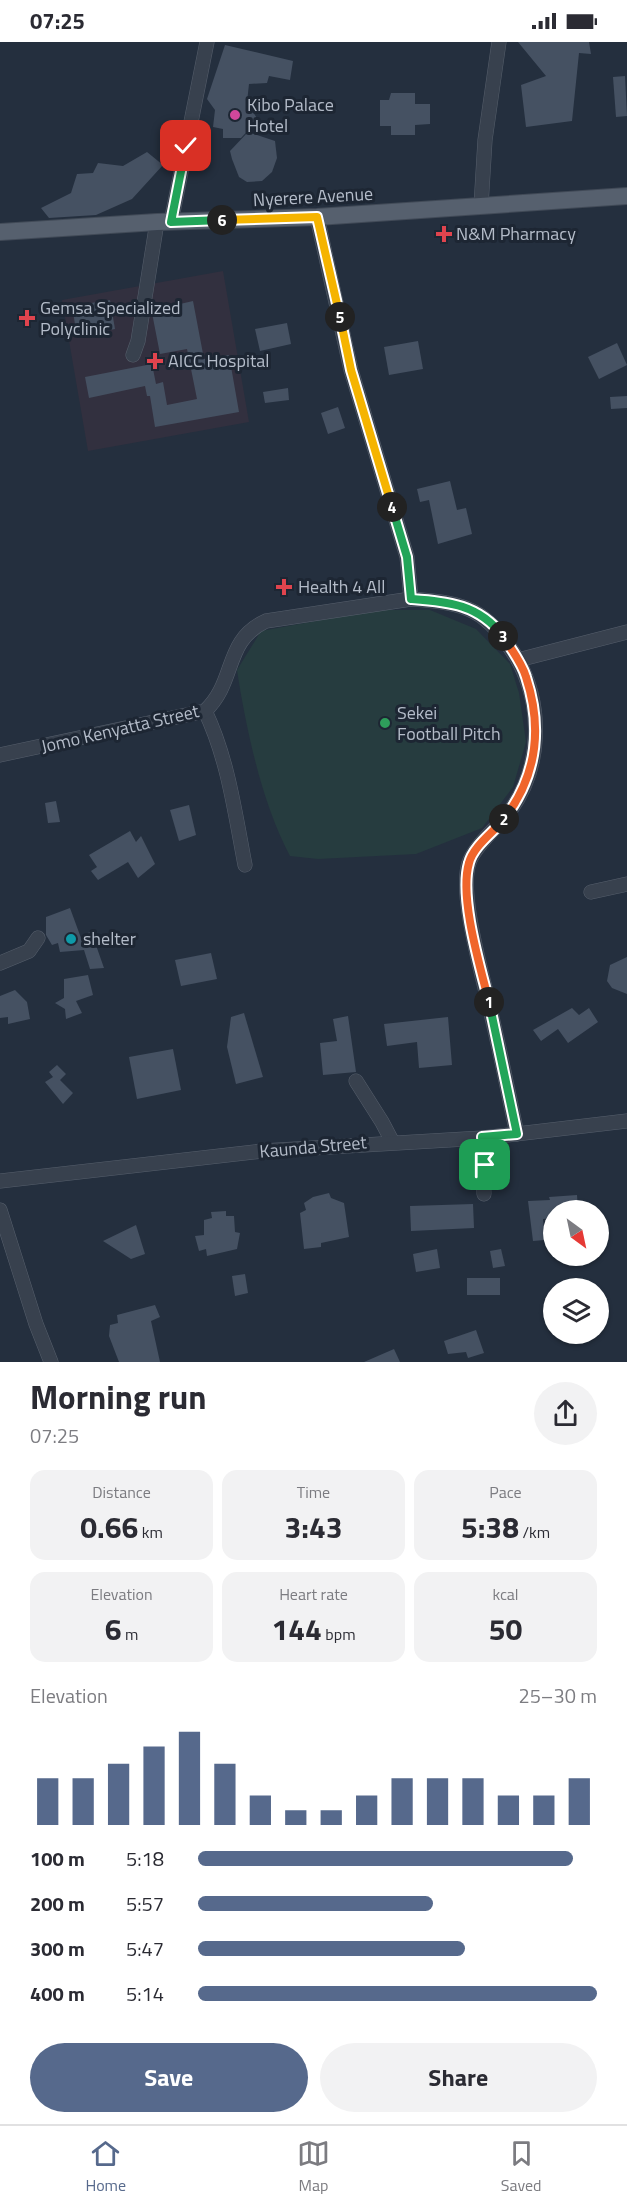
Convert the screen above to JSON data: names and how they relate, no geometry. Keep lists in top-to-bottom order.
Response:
{
  "streets": {
    "main road": ["Nyerere Avenue"],
    "street": ["Jomo Kenyatta Street", "Kaunda Street"]
  },
  "crossings": [
    ["Jomo Kenyatta Street", "Kaunda Street"]
  ],
  "places": {
    "other": ["Kibo Palace Hotel", "Sekei Football Pitch", "shelter"],
    "health": [
      "N&M Pharmacy",
      "Gemsa Specialized Polyclinic",
      "AICC Hospital",
      "Health 4 All"
    ]
  },
  "north": "bottom right",
  "page": {
    "status": "07:25",
    "pins": [
      "6",
      "5",
      "4",
      "3",
      "2",
      "1"
    ],
    "heading": ["Morning run", "07:25"],
    "stats": [
      ["Distance", "0.66 km"],
      ["Time", "3:43"],
      ["Pace", "5:38 /km"],
      ["Elevation", "6 m"],
      ["Heart rate", "144 bpm"],
      ["kcal", "50"]
    ],
    "chart": ["Elevation", "25–30 m"],
    "list": [
      {
        "name": "100 m",
        "note": "5:18"
      },
      {
        "name": "200 m",
        "note": "5:57"
      },
      {
        "name": "300 m",
        "note": "5:47"
      },
      {
        "name": "400 m",
        "note": "5:14"
      }
    ],
    "buttons": ["Save", "Share"],
    "tabs": ["Home", "Map", "Saved"]
  }
}
